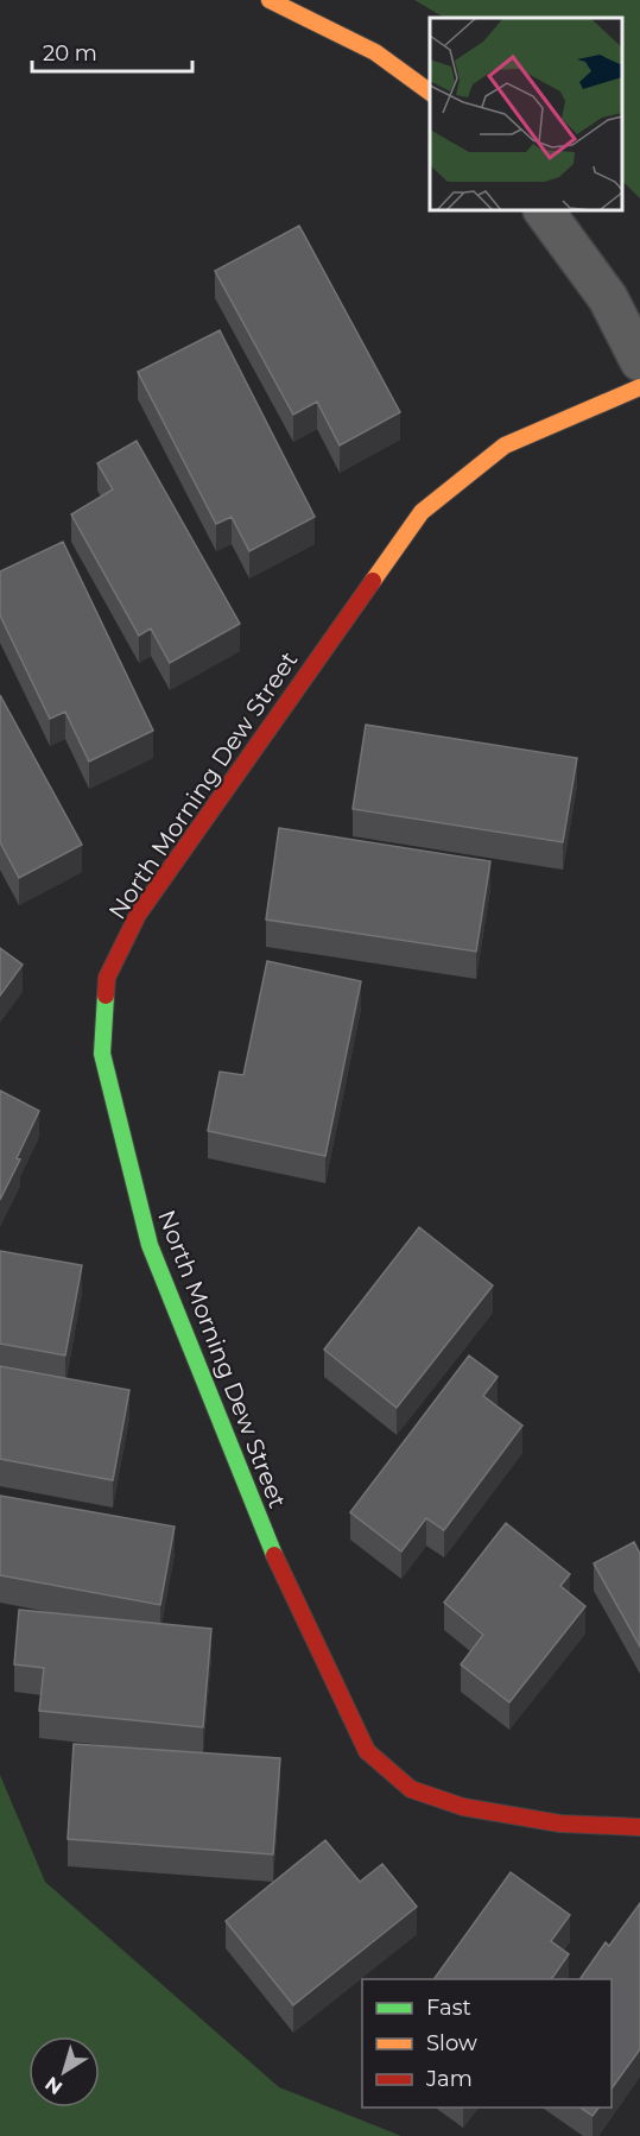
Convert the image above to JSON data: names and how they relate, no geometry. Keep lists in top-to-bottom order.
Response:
{
  "streets": {
    "street": ["North Morning Dew Street"]
  },
  "legend": ["Fast", "Slow", "Jam"],
  "scale_bar": "20 m",
  "north": "bottom left"
}
